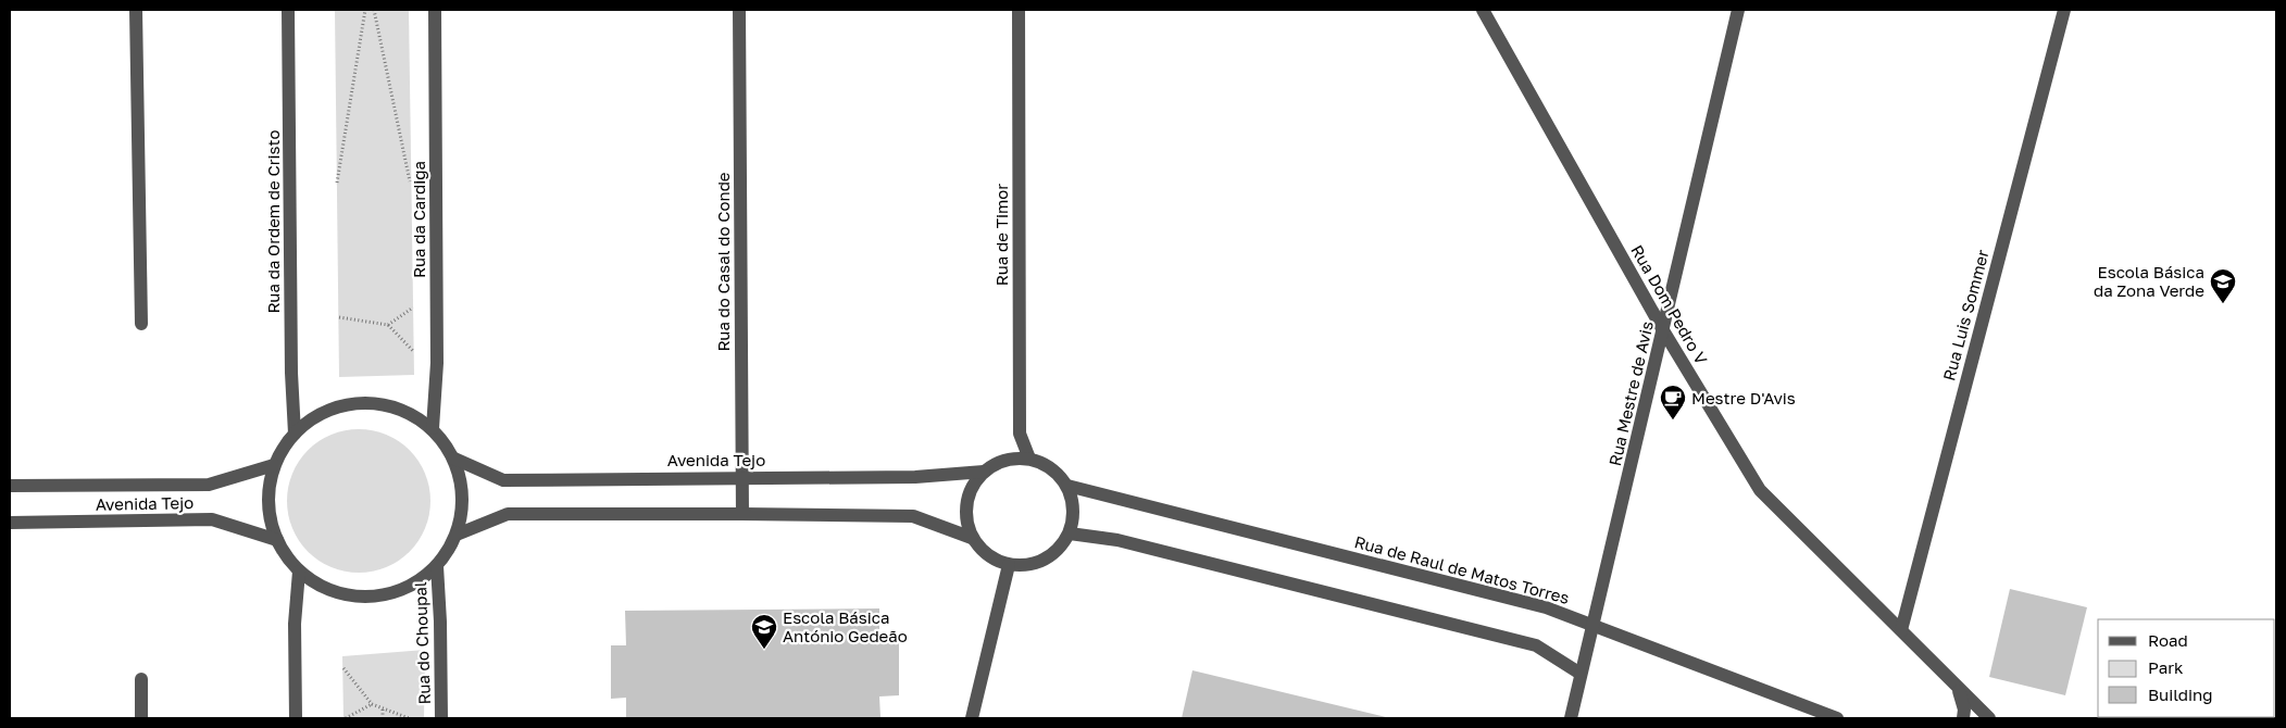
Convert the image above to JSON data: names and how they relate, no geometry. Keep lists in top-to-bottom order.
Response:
{
  "streets": {
    "street": [
      "Rua da Cardiga",
      "Rua da Ordem de Cristo",
      "Rua de Timor",
      "Rua do Casal do Conde",
      "Rua Dom Pedro V",
      "Rua Luis Sommer",
      "Rua Mestre de Avis",
      "Avenida Tejo",
      "Rua de Raul de Matos Torres",
      "Rua do Choupal"
    ]
  },
  "crossings": [
    ["Rua da Cardiga", "Rua da Ordem de Cristo"],
    ["Rua da Cardiga", "Avenida Tejo"],
    ["Rua da Cardiga", "Rua do Choupal"],
    ["Rua da Ordem de Cristo", "Avenida Tejo"],
    ["Rua da Ordem de Cristo", "Rua do Choupal"],
    ["Rua de Timor", "Avenida Tejo"],
    ["Rua de Timor", "Rua de Raul de Matos Torres"],
    ["Rua do Casal do Conde", "Avenida Tejo"],
    ["Rua Dom Pedro V", "Rua Luis Sommer"],
    ["Rua Dom Pedro V", "Rua Mestre de Avis"],
    ["Rua Mestre de Avis", "Rua de Raul de Matos Torres"],
    ["Avenida Tejo", "Rua de Raul de Matos Torres"],
    ["Avenida Tejo", "Rua do Choupal"]
  ],
  "places": {
    "school or university": ["Escola Básica da Zona Verde", "Escola Básica António Gedeão"],
    "cafe": ["Mestre D'Avis"]
  },
  "legend": ["Road", "Park", "Building"]
}
